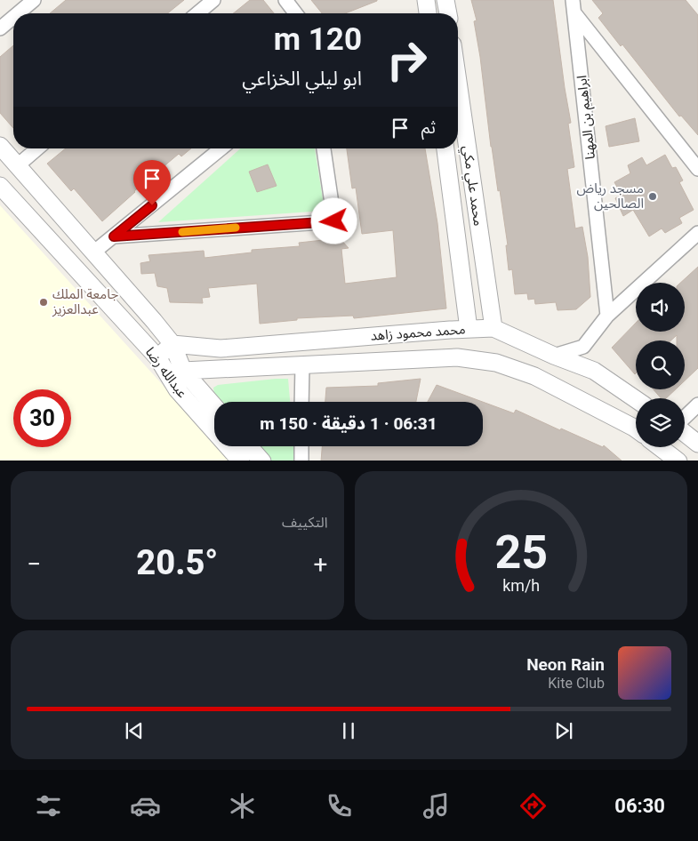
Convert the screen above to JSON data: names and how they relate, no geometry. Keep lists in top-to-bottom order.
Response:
{
  "streets": {
    "street": [
      "ابراهيم بن المهنا",
      "محمد علي مكي",
      "محمد محمود زاهد",
      "عبدالله رضا"
    ]
  },
  "crossings": [
    ["محمد علي مكي", "محمد محمود زاهد"],
    ["محمد محمود زاهد", "عبدالله رضا"]
  ],
  "places": ["مسجد رياض الصالحين", "جامعة الملك عبدالعزيز"],
  "page": {
    "turn": ["120 m", "ابو ليلي الخزاعي"],
    "then": "ثم",
    "limit": "30",
    "trip": "06:31 · 1 دقيقة · 150 m",
    "tile": "التكييف",
    "heat": ["−", "20.5°", "+"],
    "song": ["Neon Rain", "Kite Club"],
    "tabs": "06:30",
    "gauge": ["25", "km/h"]
  }
}
